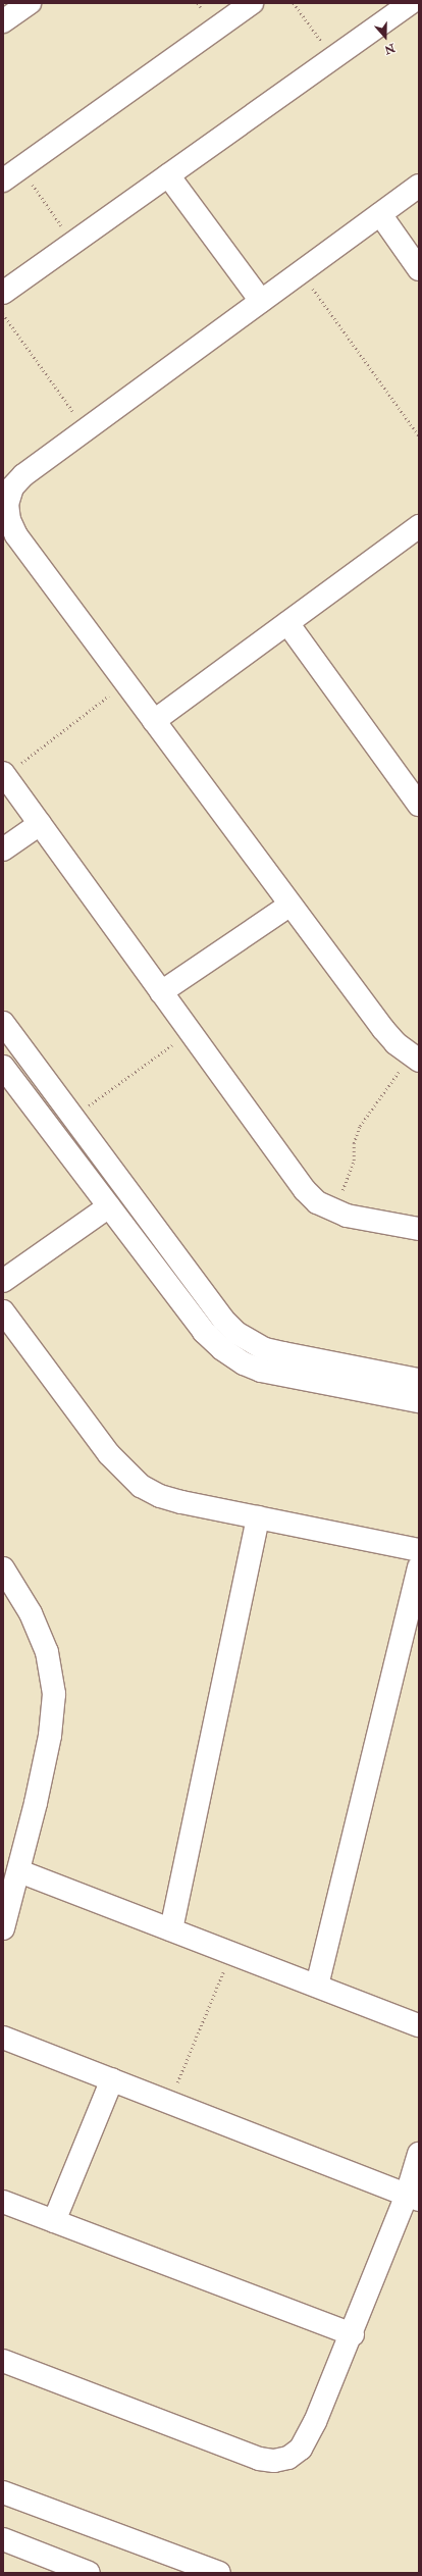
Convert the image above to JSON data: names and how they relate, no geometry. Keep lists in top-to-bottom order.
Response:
{
  "north": "bottom"
}
